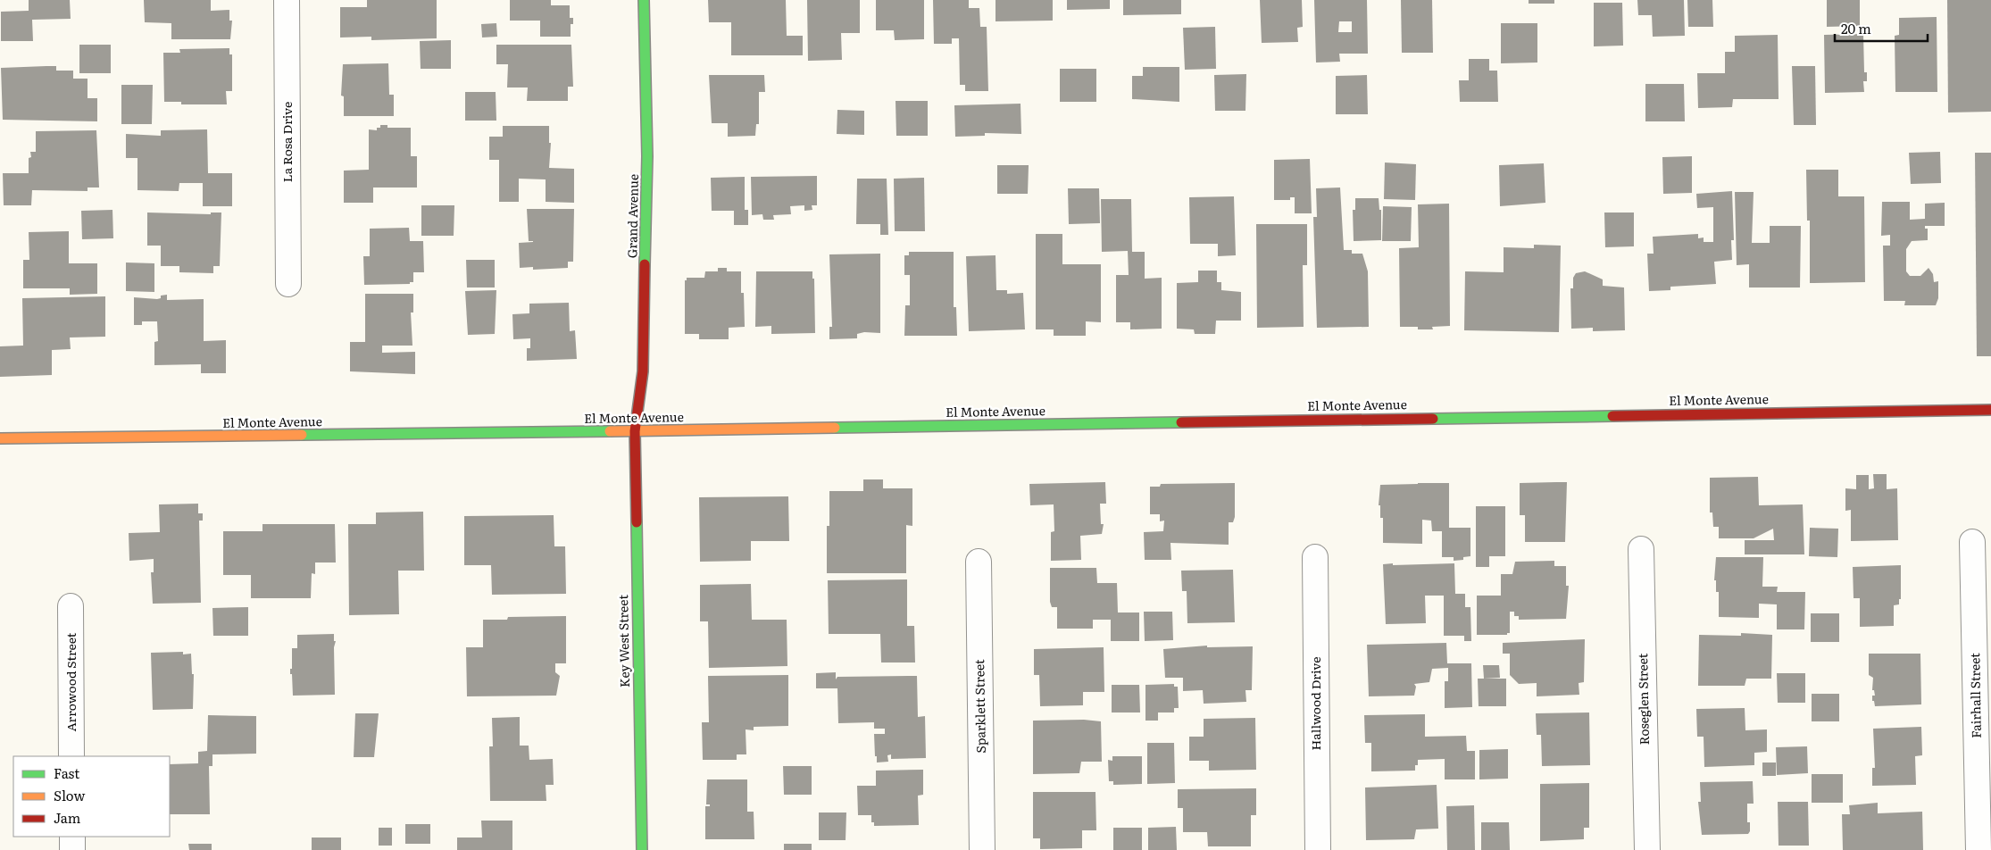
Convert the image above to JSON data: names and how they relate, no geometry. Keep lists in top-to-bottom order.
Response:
{
  "streets": {
    "street": [
      "La Rosa Drive",
      "Grand Avenue",
      "El Monte Avenue",
      "Key West Street",
      "Arrowood Street",
      "Fairhall Street",
      "Roseglen Street",
      "Hallwood Drive",
      "Sparklett Street"
    ]
  },
  "crossings": [
    ["Grand Avenue", "El Monte Avenue"],
    ["Grand Avenue", "Key West Street"],
    ["El Monte Avenue", "Key West Street"]
  ],
  "legend": ["Fast", "Slow", "Jam"],
  "scale_bar": "20 m"
}
